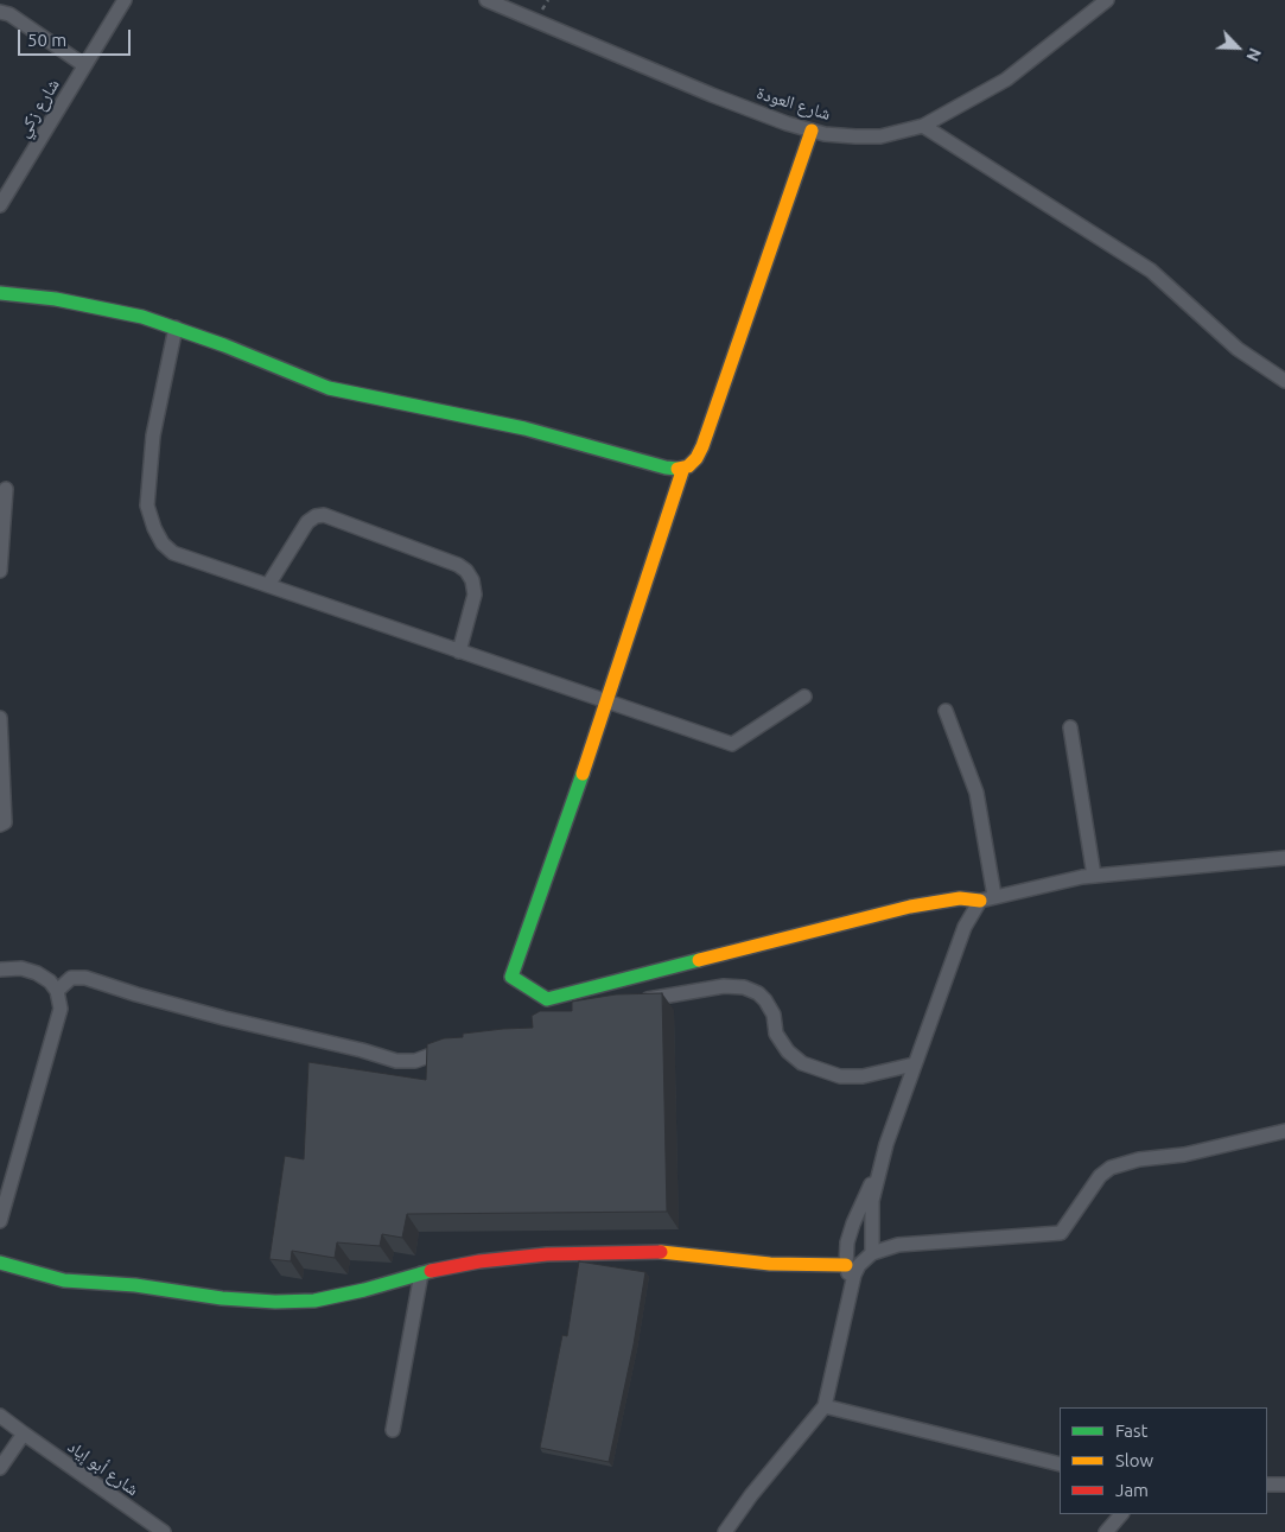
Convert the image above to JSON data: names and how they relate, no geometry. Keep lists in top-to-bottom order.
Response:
{
  "streets": {
    "street": ["شارع العودة", "شارع زكي", "شارع أبو إياد"]
  },
  "legend": ["Fast", "Slow", "Jam"],
  "scale_bar": "50 m",
  "north": "bottom right"
}
